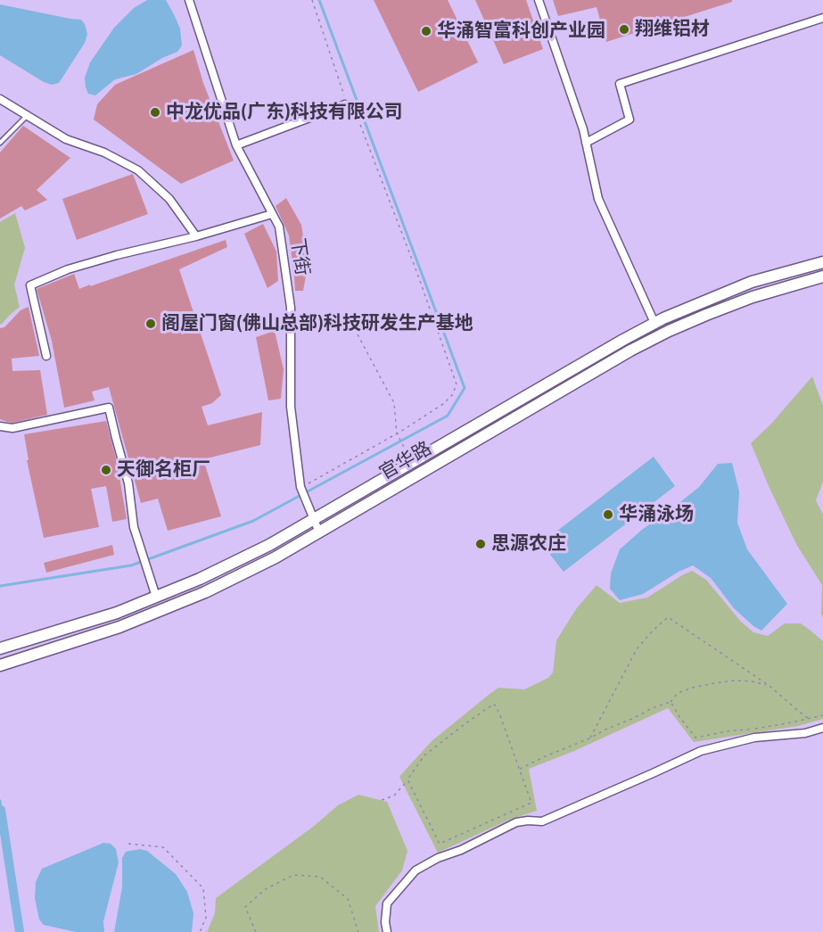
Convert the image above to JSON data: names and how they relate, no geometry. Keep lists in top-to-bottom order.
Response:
{
  "streets": {
    "main road": ["官华路"],
    "street": ["下街"]
  },
  "crossings": [
    ["下街", "官华路"]
  ],
  "places": [
    "翔维铝材",
    "华涌智富科创产业园",
    "中龙优品(广东)科技有限公司",
    "阁屋门窗(佛山总部)科技研发生产基地",
    "天御名柜厂",
    "华涌泳场",
    "思源农庄"
  ]
}
